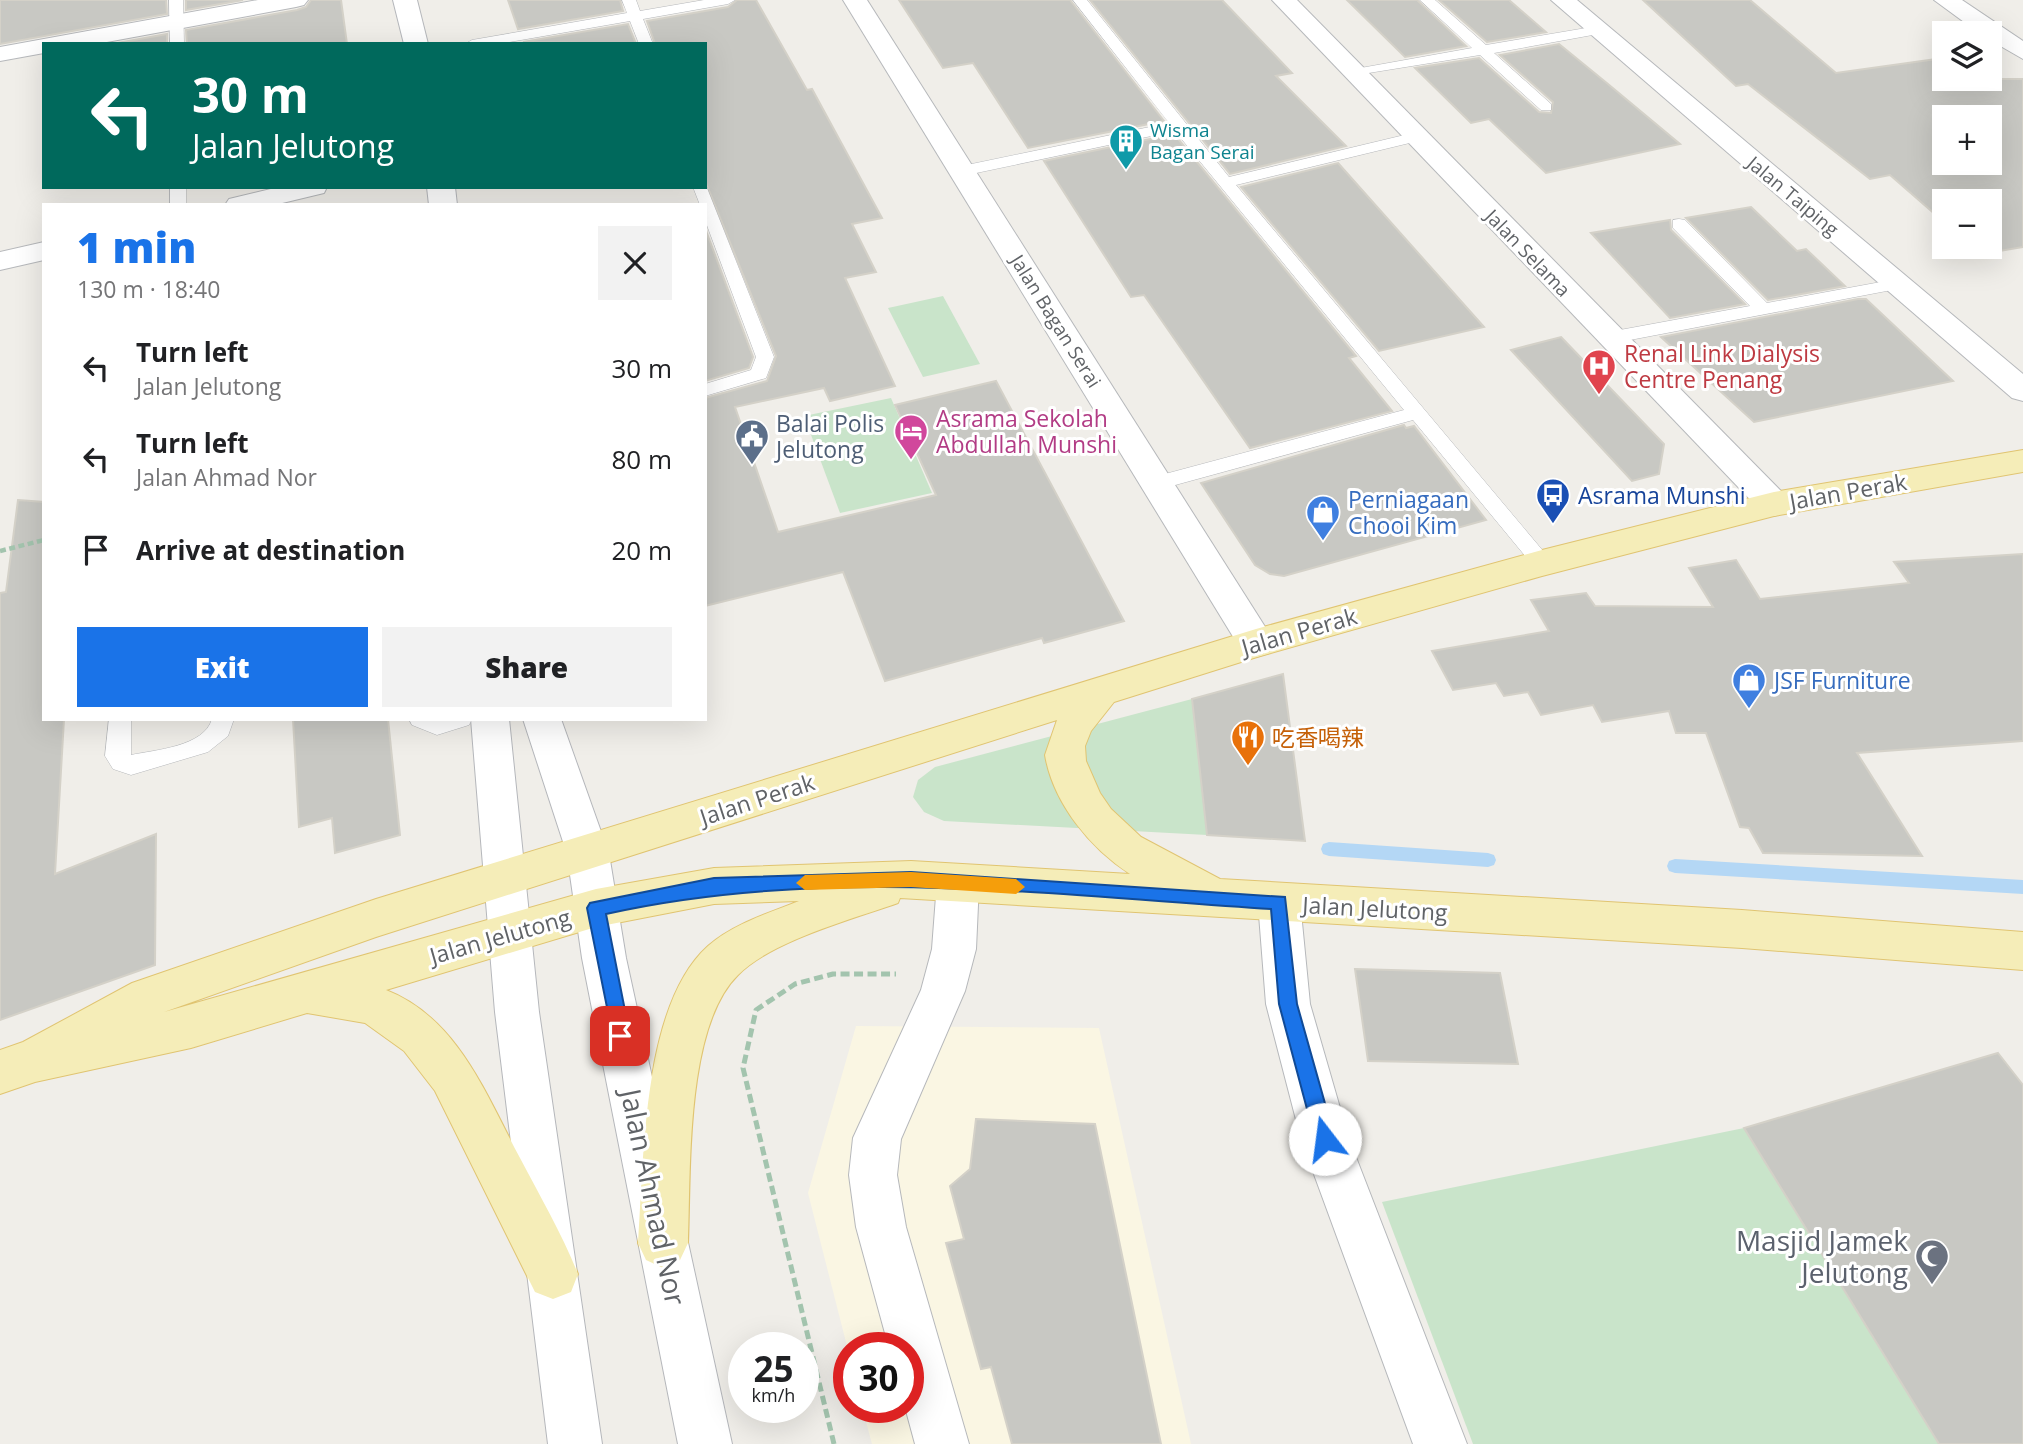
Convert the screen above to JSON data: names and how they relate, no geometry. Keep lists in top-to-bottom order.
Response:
{
  "streets": {
    "main road": ["Jalan Perak", "Jalan Jelutong"],
    "street": [
      "Jalan Taiping",
      "Jalan Selama",
      "Jalan Bagan Serai",
      "Jalan Ahmad Nor"
    ]
  },
  "crossings": [
    ["Jalan Selama", "Jalan Perak"],
    ["Jalan Bagan Serai", "Jalan Perak"],
    ["Jalan Perak", "Jalan Jelutong"],
    ["Jalan Perak", "Jalan Ahmad Nor"],
    ["Jalan Jelutong", "Jalan Ahmad Nor"]
  ],
  "places": {
    "building": ["Wisma Bagan Serai"],
    "hospital": ["Renal Link Dialysis Centre Penang"],
    "hotel": ["Asrama Sekolah Abdullah Munshi"],
    "public building": ["Balai Polis Jelutong"],
    "bus stop": ["Asrama Munshi"],
    "shop": ["Perniagaan Chooi Kim", "JSF Furniture"],
    "restaurant": ["吃香喝辣"],
    "mosque": ["Masjid Jamek Jelutong"]
  },
  "page": {
    "map_buttons": ["+", "−"],
    "turn": ["30 m", "Jalan Jelutong"],
    "heading": ["1 min", "130 m · 18:40"],
    "list": [
      {
        "name": "Turn left",
        "note": "Jalan Jelutong",
        "value": "30 m"
      },
      {
        "name": "Turn left",
        "note": "Jalan Ahmad Nor",
        "value": "80 m"
      },
      {
        "name": "Arrive at destination",
        "value": "20 m"
      }
    ],
    "buttons": ["Exit", "Share"],
    "speed": "25 km/h",
    "limit": "30"
  }
}
